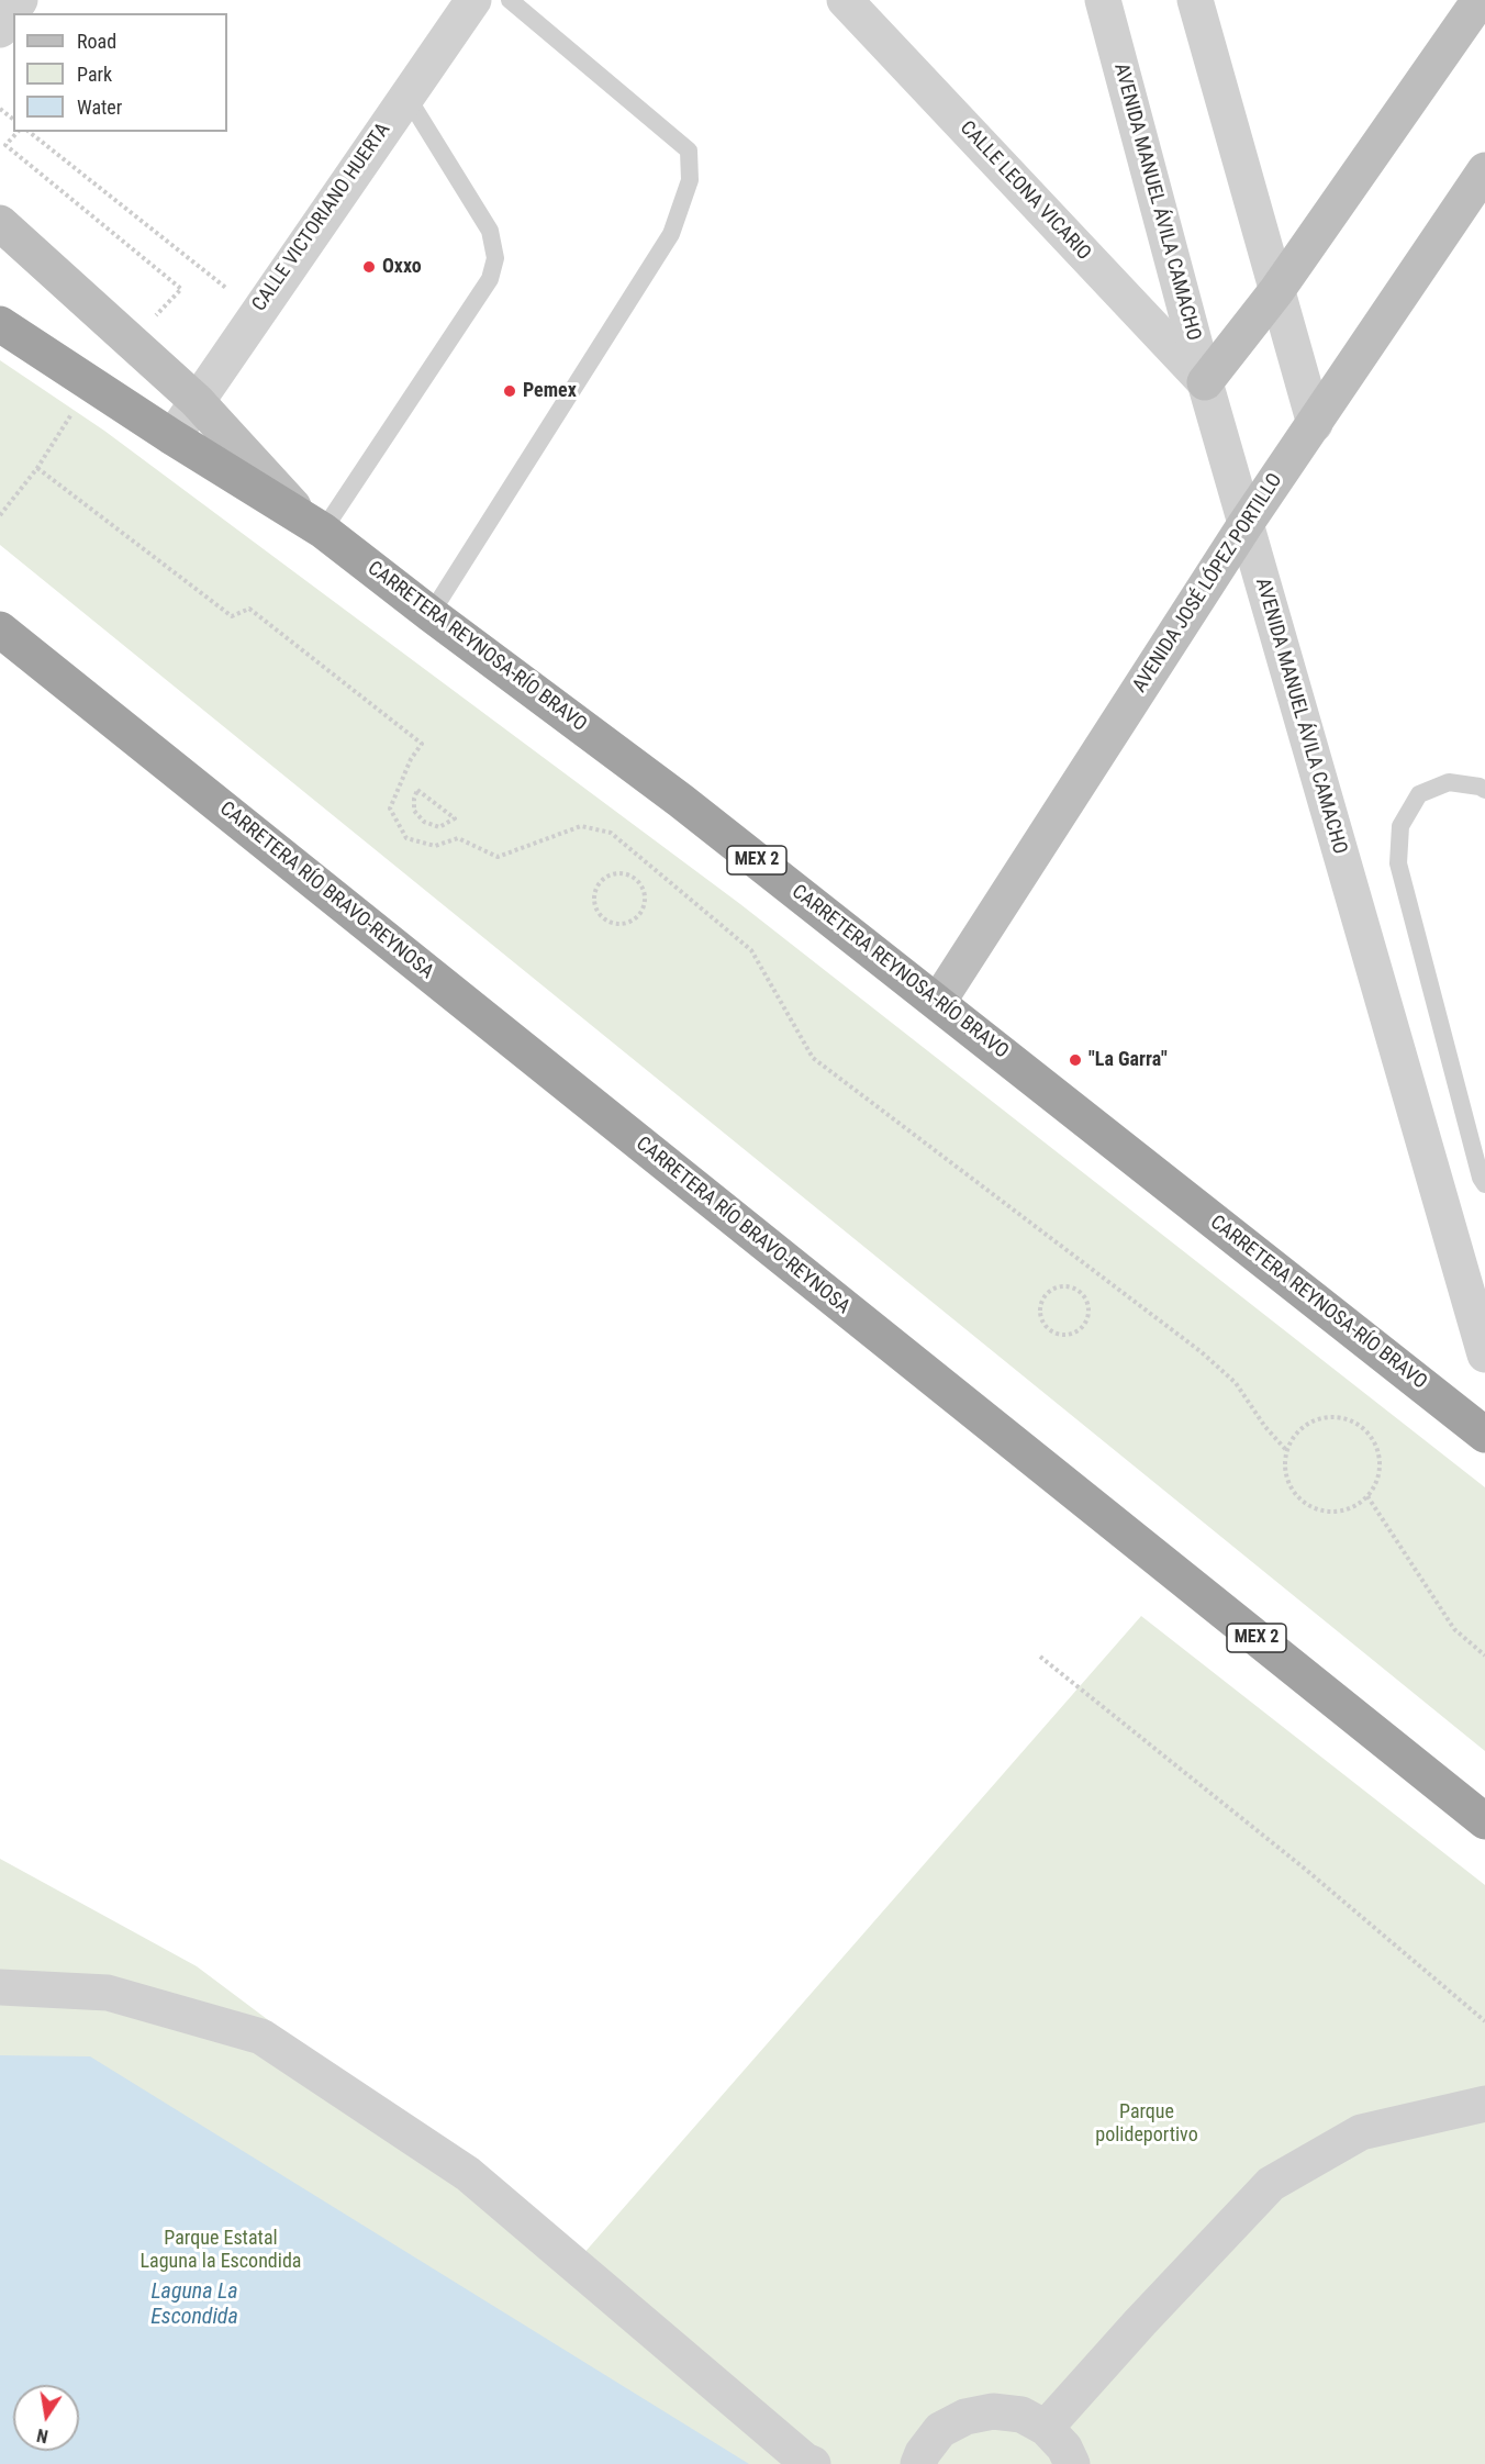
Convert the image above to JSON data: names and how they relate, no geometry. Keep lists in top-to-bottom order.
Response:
{
  "streets": {
    "highway": ["CARRETERA REYNOSA-RÍO BRAVO", "MEX 2", "CARRETERA RÍO BRAVO-REYNOSA"],
    "main road": ["AVENIDA JOSÉ LÓPEZ PORTILLO"],
    "street": ["CALLE LEONA VICARIO", "AVENIDA MANUEL ÁVILA CAMACHO", "CALLE VICTORIANO HUERTA"]
  },
  "crossings": [
    ["CALLE LEONA VICARIO", "AVENIDA MANUEL ÁVILA CAMACHO"],
    ["AVENIDA MANUEL ÁVILA CAMACHO", "AVENIDA JOSÉ LÓPEZ PORTILLO"],
    ["CALLE VICTORIANO HUERTA", "CARRETERA REYNOSA-RÍO BRAVO"],
    ["AVENIDA JOSÉ LÓPEZ PORTILLO", "CARRETERA REYNOSA-RÍO BRAVO"]
  ],
  "water": ["Laguna La Escondida"],
  "parks": ["Parque polideportivo", "Parque Estatal Laguna la Escondida"],
  "places": ["Oxxo", "Pemex", "\"La Garra\""],
  "legend": ["Road", "Park", "Water"],
  "north": "bottom"
}
